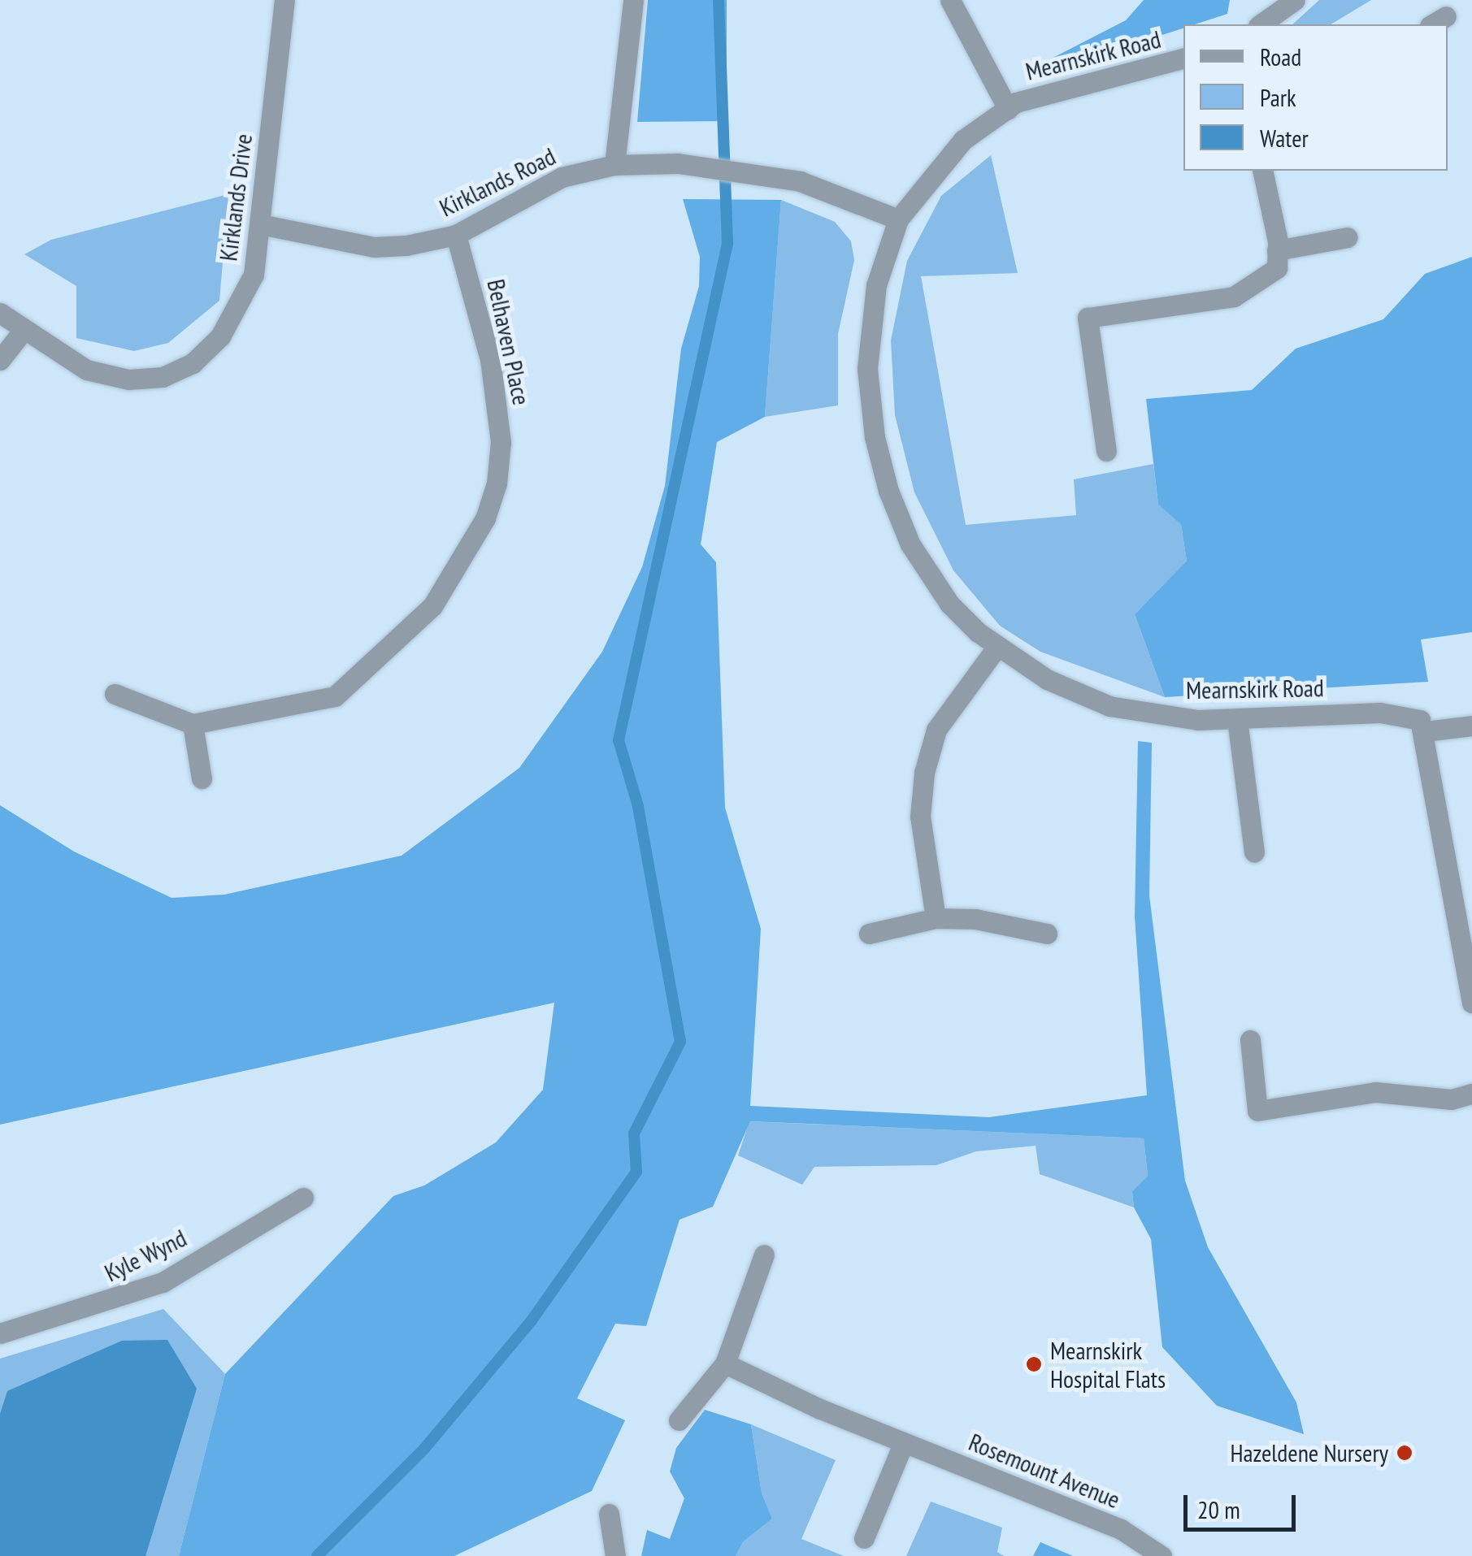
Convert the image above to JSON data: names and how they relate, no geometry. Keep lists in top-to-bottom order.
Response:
{
  "streets": {
    "street": [
      "Mearnskirk Road",
      "Kirklands Road",
      "Kirklands Drive",
      "Belhaven Place",
      "Kyle Wynd",
      "Rosemount Avenue"
    ]
  },
  "crossings": [
    ["Mearnskirk Road", "Kirklands Road"],
    ["Kirklands Road", "Kirklands Drive"],
    ["Kirklands Road", "Belhaven Place"]
  ],
  "places": ["Mearnskirk Hospital Flats", "Hazeldene Nursery"],
  "legend": ["Road", "Park", "Water"],
  "scale_bar": "20 m"
}
